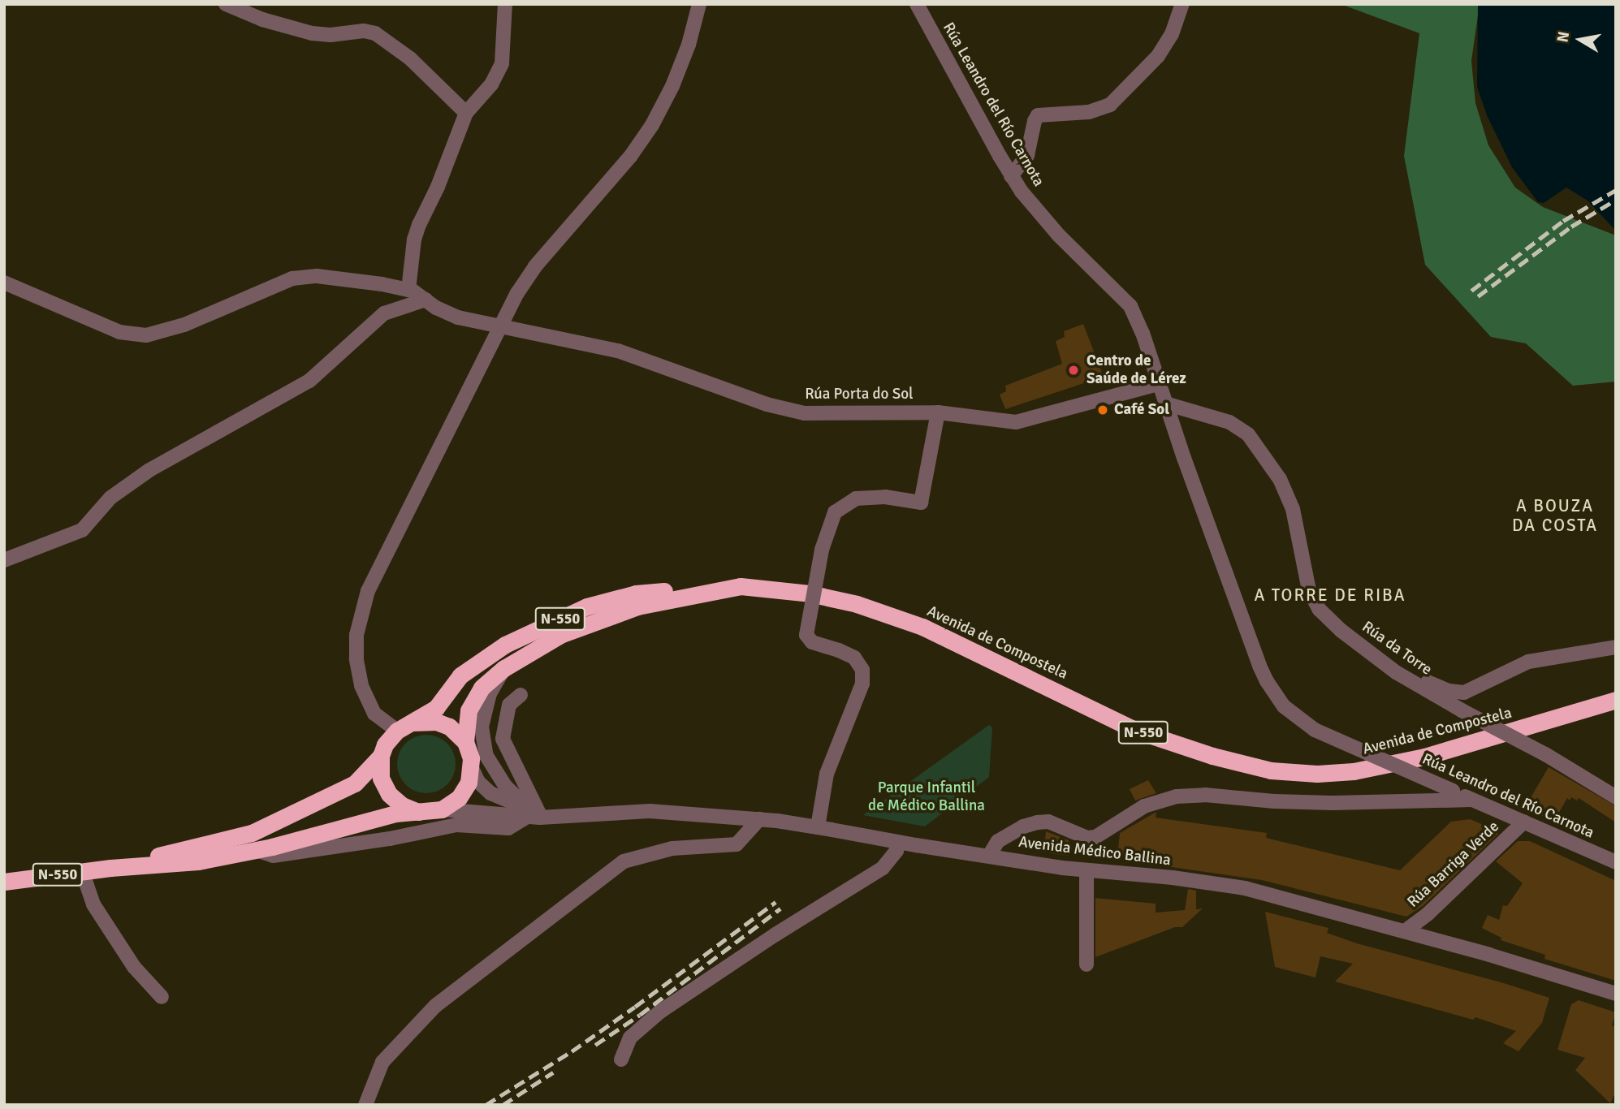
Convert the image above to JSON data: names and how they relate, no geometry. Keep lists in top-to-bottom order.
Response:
{
  "streets": {
    "highway": ["N-550", "Avenida de Compostela"],
    "street": [
      "Rúa Leandro del Río Carnota",
      "Rúa Porta do Sol",
      "Rúa da Torre",
      "Avenida Médico Ballina",
      "Rúa Barriga Verde"
    ]
  },
  "crossings": [
    ["Rúa Leandro del Río Carnota", "Rúa Porta do Sol"],
    ["Rúa Leandro del Río Carnota", "Rúa da Torre"],
    ["Rúa Leandro del Río Carnota", "Rúa Barriga Verde"],
    ["N-550", "Avenida de Compostela"],
    ["N-550", "Avenida Médico Ballina"],
    ["Avenida de Compostela", "Avenida Médico Ballina"],
    ["Avenida Médico Ballina", "Rúa Barriga Verde"]
  ],
  "districts": ["A BOUZA DA COSTA", "A TORRE DE RIBA"],
  "parks": ["Parque Infantil de Médico Ballina"],
  "places": ["Centro de Saúde de Lérez", "Café Sol"],
  "north": "left"
}
